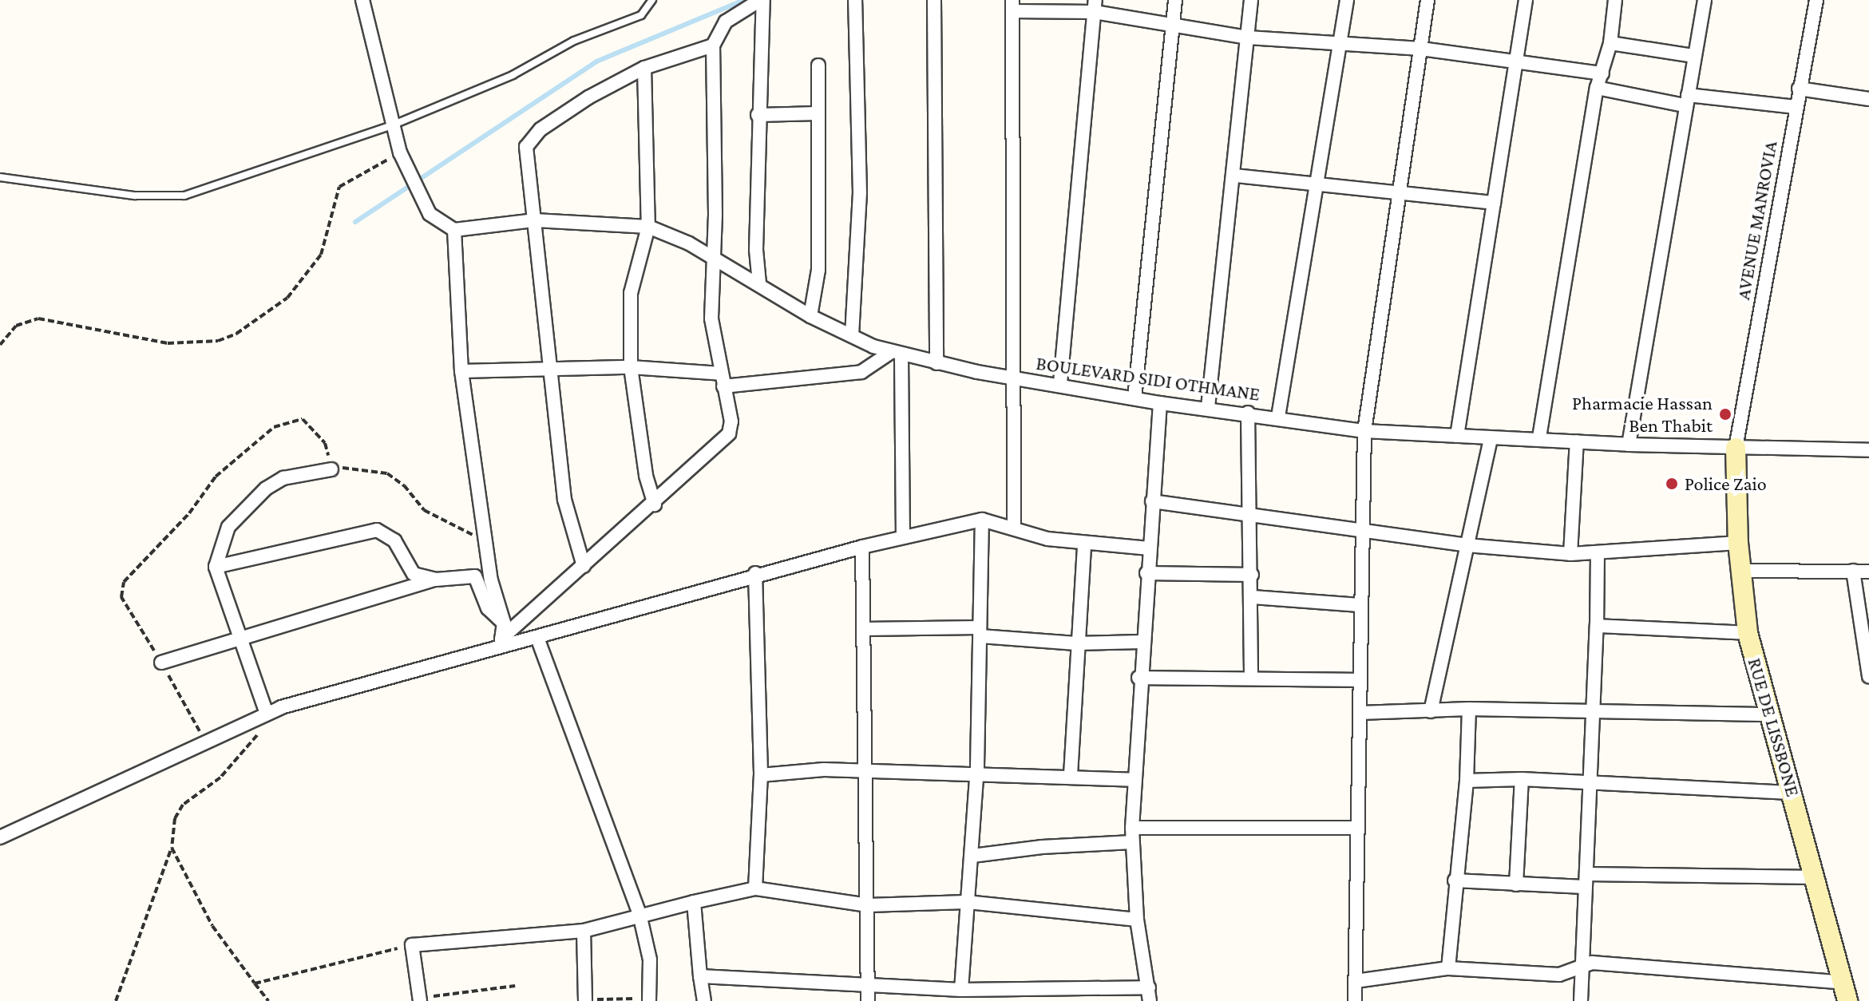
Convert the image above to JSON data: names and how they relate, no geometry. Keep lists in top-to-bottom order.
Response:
{
  "streets": {
    "street": ["AVENUE MANROVIA", "BOULEVARD SIDI OTHMANE", "RUE DE LISSBONE"]
  },
  "crossings": [
    ["AVENUE MANROVIA", "BOULEVARD SIDI OTHMANE"],
    ["AVENUE MANROVIA", "RUE DE LISSBONE"],
    ["BOULEVARD SIDI OTHMANE", "RUE DE LISSBONE"]
  ],
  "places": ["Pharmacie Hassan Ben Thabit", "Police Zaio"]
}
